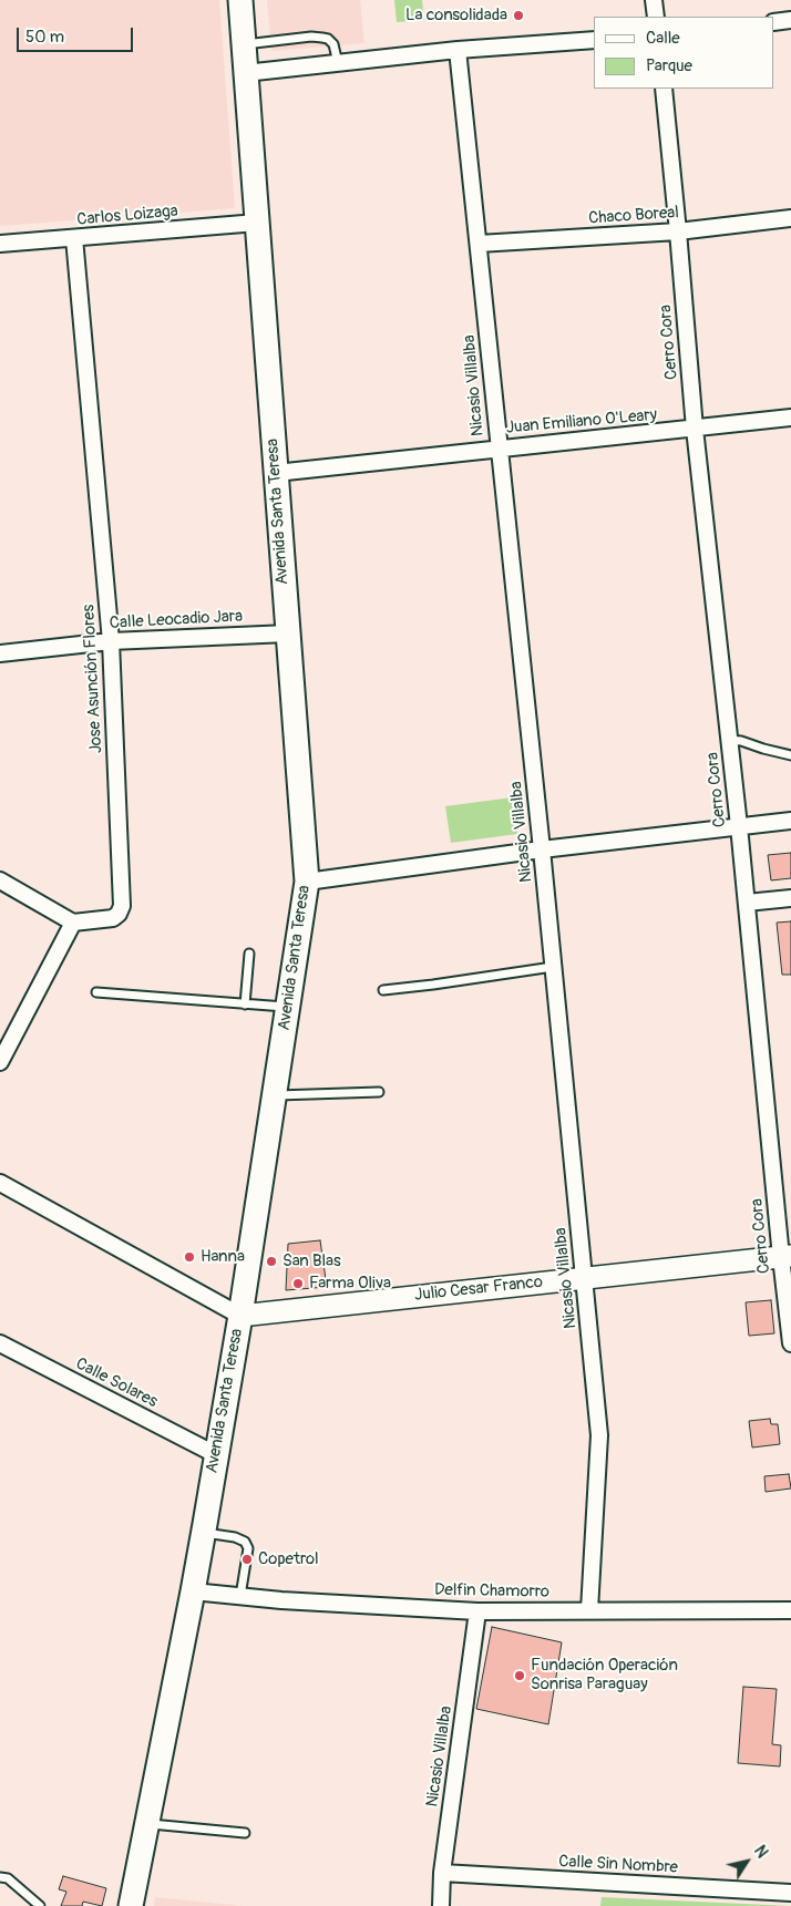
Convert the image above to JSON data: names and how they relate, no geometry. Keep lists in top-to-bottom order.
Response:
{
  "streets": {
    "main road": ["Avenida Santa Teresa"],
    "street": [
      "Carlos Loizaga",
      "Chaco Boreal",
      "Cerro Cora",
      "Nicasio Villalba",
      "Juan Emiliano O'Leary",
      "Calle Leocadio Jara",
      "Jose Asunción Flores",
      "Julio Cesar Franco",
      "Calle Solares",
      "Delfin Chamorro",
      "Calle Sin Nombre"
    ]
  },
  "crossings": [
    ["Carlos Loizaga", "Avenida Santa Teresa"],
    ["Carlos Loizaga", "Jose Asunción Flores"],
    ["Chaco Boreal", "Cerro Cora"],
    ["Chaco Boreal", "Nicasio Villalba"],
    ["Cerro Cora", "Juan Emiliano O'Leary"],
    ["Cerro Cora", "Julio Cesar Franco"],
    ["Nicasio Villalba", "Juan Emiliano O'Leary"],
    ["Nicasio Villalba", "Julio Cesar Franco"],
    ["Nicasio Villalba", "Delfin Chamorro"],
    ["Nicasio Villalba", "Calle Sin Nombre"],
    ["Juan Emiliano O'Leary", "Avenida Santa Teresa"],
    ["Avenida Santa Teresa", "Calle Leocadio Jara"],
    ["Avenida Santa Teresa", "Julio Cesar Franco"],
    ["Avenida Santa Teresa", "Calle Solares"],
    ["Avenida Santa Teresa", "Delfin Chamorro"],
    ["Calle Leocadio Jara", "Jose Asunción Flores"]
  ],
  "places": [
    "La consolidada",
    "Hanna",
    "San Blas",
    "Farma Oliva",
    "Copetrol",
    "Fundación Operación Sonrisa Paraguay"
  ],
  "legend": ["Calle", "Parque"],
  "scale_bar": "50 m",
  "north": "top right"
}
